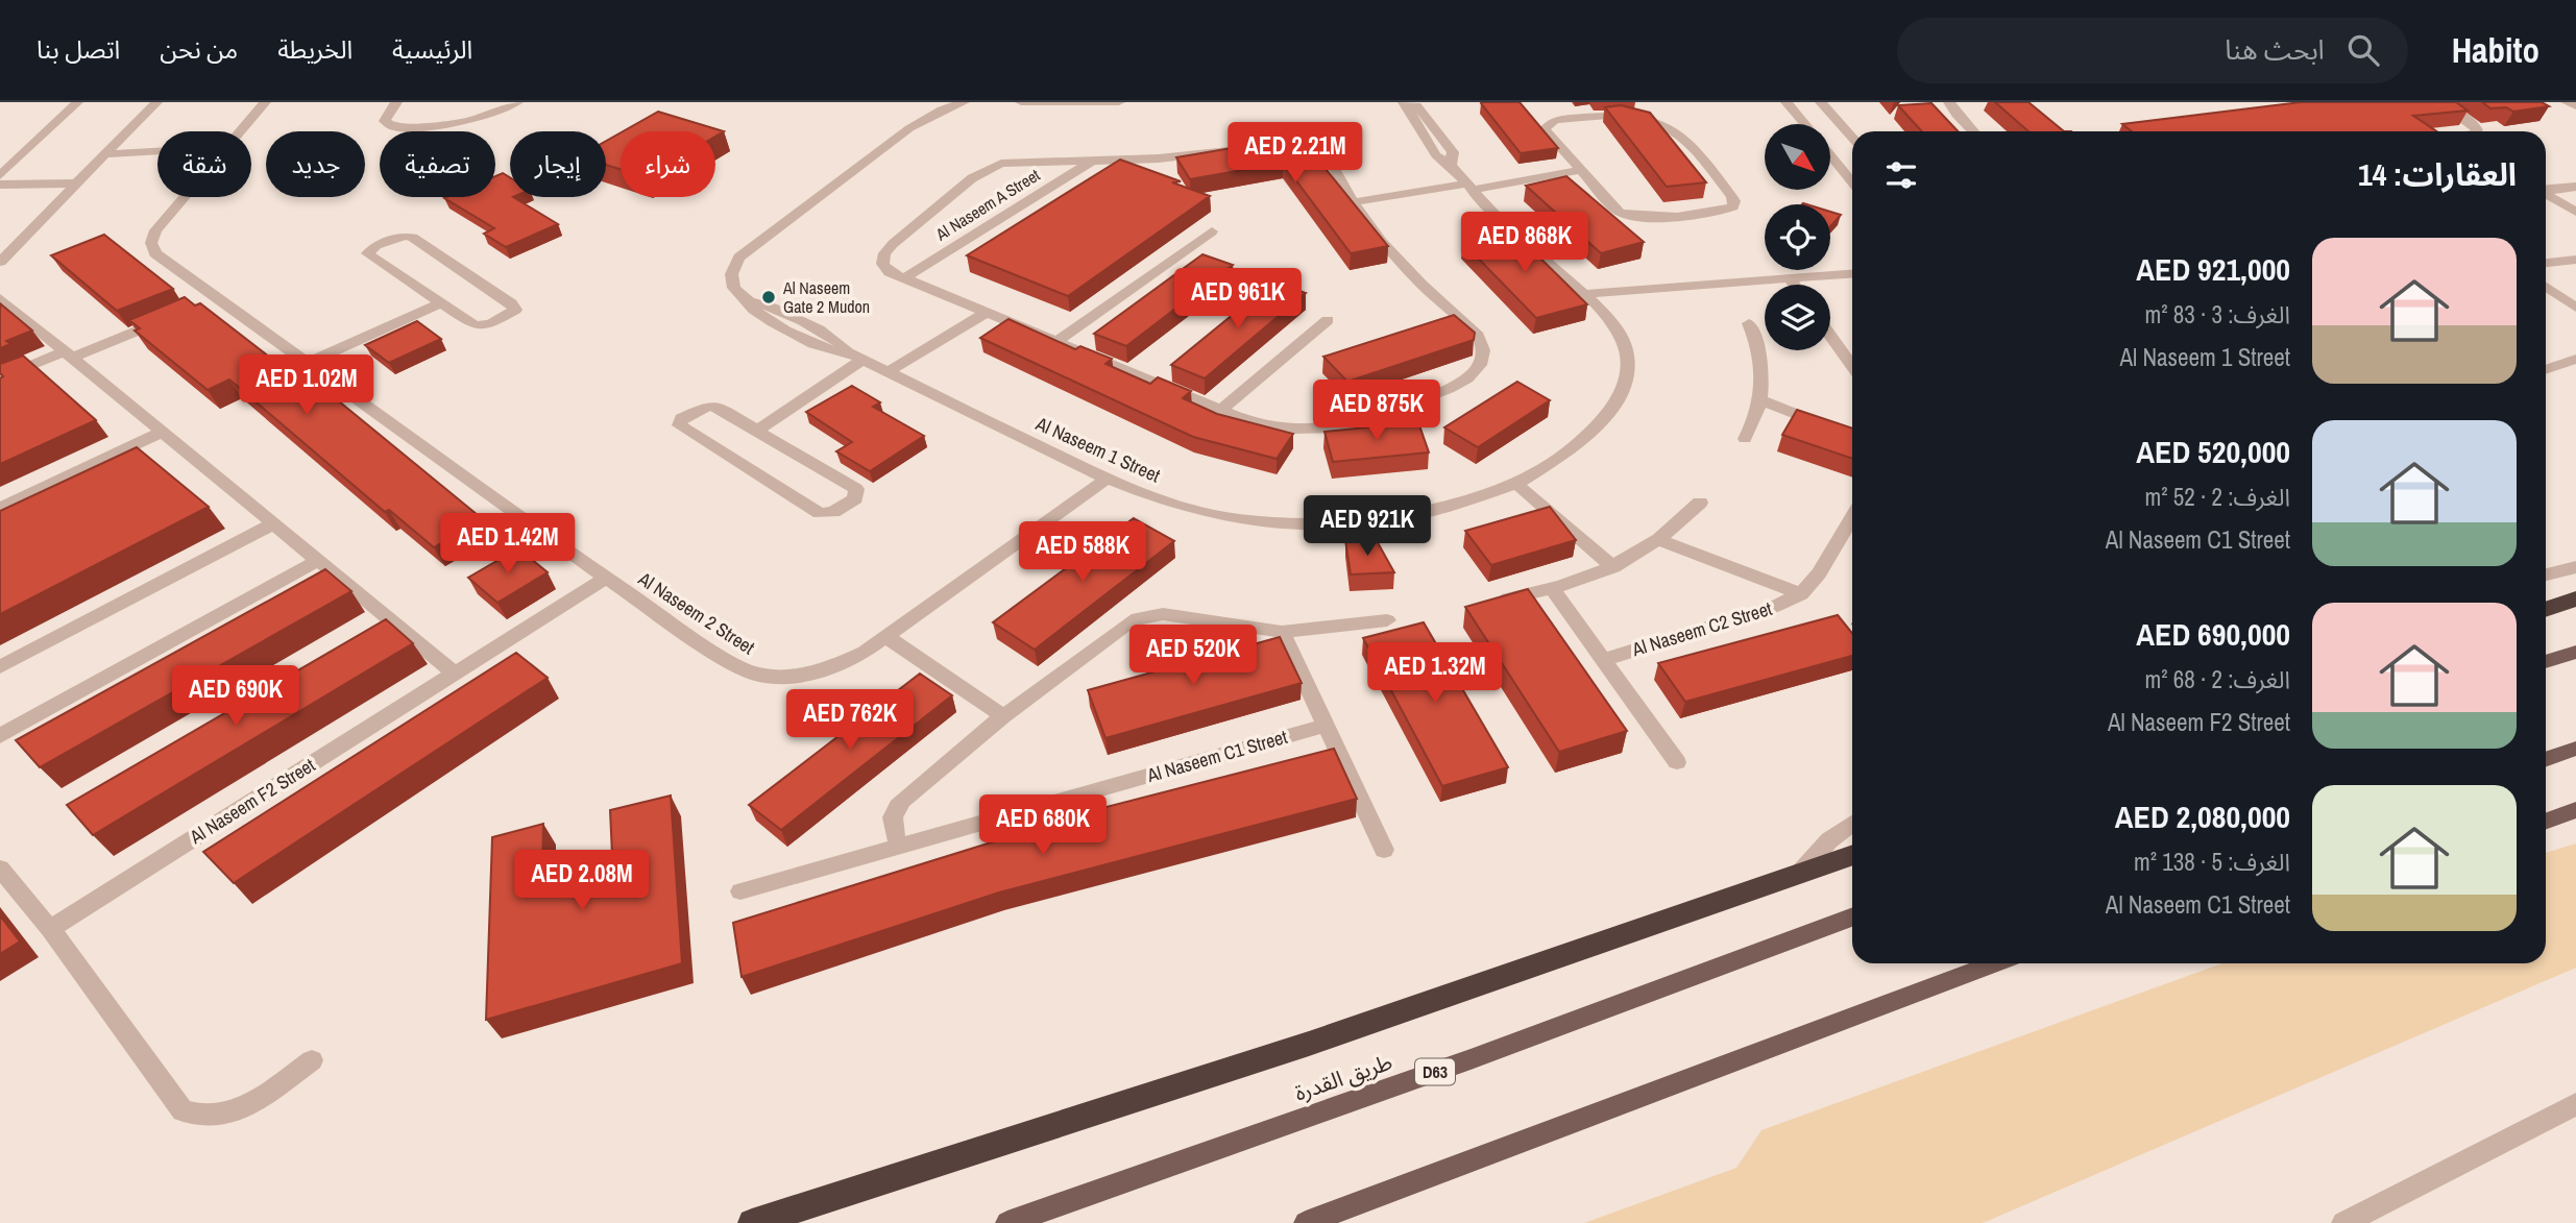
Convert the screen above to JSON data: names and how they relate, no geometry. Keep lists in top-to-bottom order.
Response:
{
  "streets": {
    "main road": ["D63", "طريق القدرة"],
    "street": [
      "Al Naseem A Street",
      "Al Naseem 1 Street",
      "Al Naseem 2 Street",
      "Al Naseem C2 Street",
      "Al Naseem C1 Street",
      "Al Naseem F2 Street"
    ]
  },
  "crossings": [
    ["Al Naseem 1 Street", "Al Naseem 2 Street"],
    ["Al Naseem 2 Street", "Al Naseem F2 Street"]
  ],
  "places": ["Al Naseem Gate 2 Mudon"],
  "north": "bottom right",
  "page": {
    "header": "Habito",
    "search": "ابحث هنا",
    "nav": [
      "الرئيسية",
      "الخريطة",
      "من نحن",
      "اتصل بنا"
    ],
    "price": [
      "AED 2.21M",
      "AED 868K",
      "AED 961K",
      "AED 1.02M",
      "AED 875K",
      "AED 921K",
      "AED 1.42M",
      "AED 588K",
      "AED 520K",
      "AED 1.32M",
      "AED 690K",
      "AED 762K",
      "AED 680K",
      "AED 2.08M"
    ],
    "chip": [
      "شراء",
      "إيجار",
      "تصفية",
      "جديد",
      "شقة"
    ],
    "heading": "العقارات: 14",
    "list": [
      {
        "name": "AED 921,000",
        "note": "الغرف: 3 · 83 m² · Al Naseem 1 Street"
      },
      {
        "name": "AED 520,000",
        "note": "الغرف: 2 · 52 m² · Al Naseem C1 Street"
      },
      {
        "name": "AED 690,000",
        "note": "الغرف: 2 · 68 m² · Al Naseem F2 Street"
      },
      {
        "name": "AED 2,080,000",
        "note": "الغرف: 5 · 138 m² · Al Naseem C1 Street"
      }
    ]
  }
}
